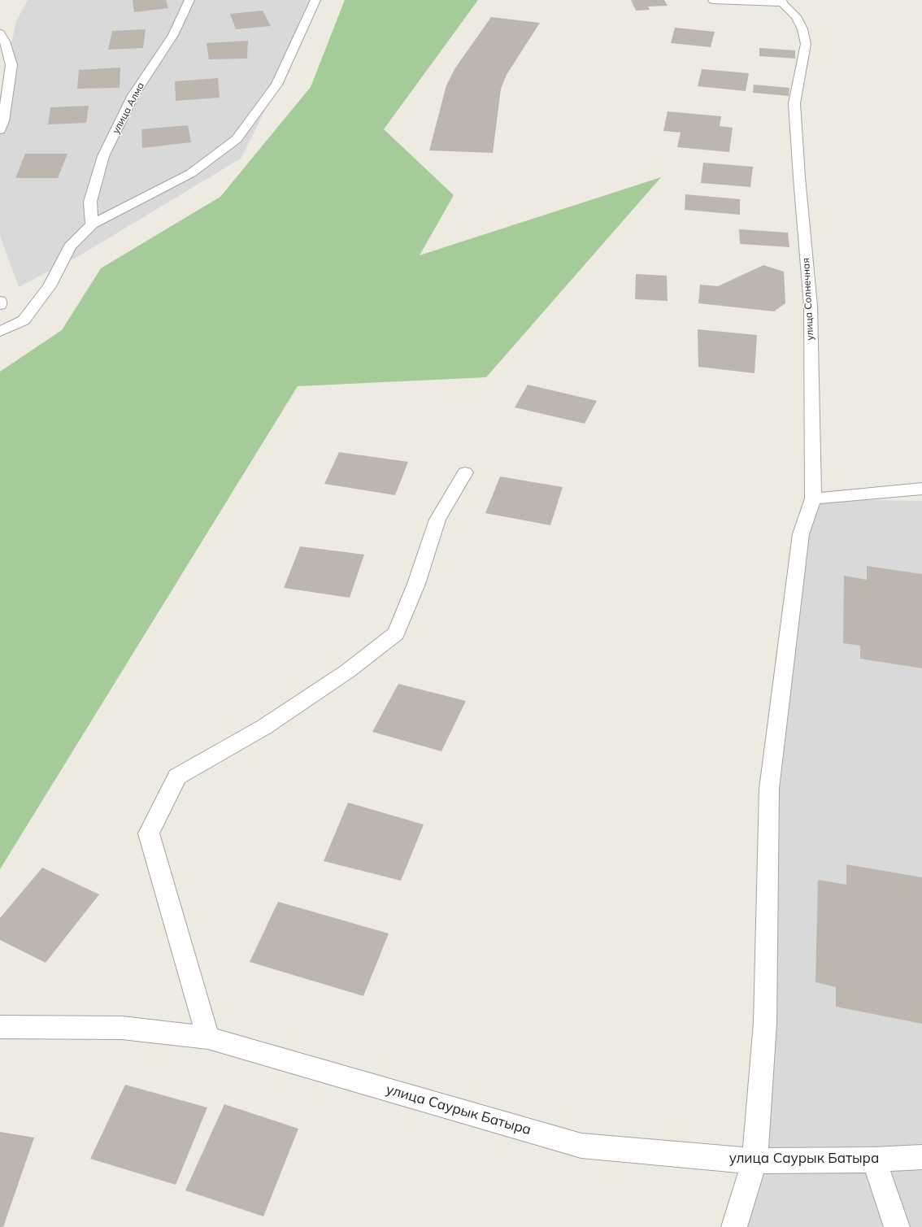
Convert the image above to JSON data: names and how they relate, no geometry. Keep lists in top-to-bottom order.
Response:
{
  "streets": {
    "street": ["улица Алма", "улица Солнечная", "улица Саурык Батыра"]
  },
  "crossings": [
    ["улица Солнечная", "улица Саурык Батыра"]
  ]
}
